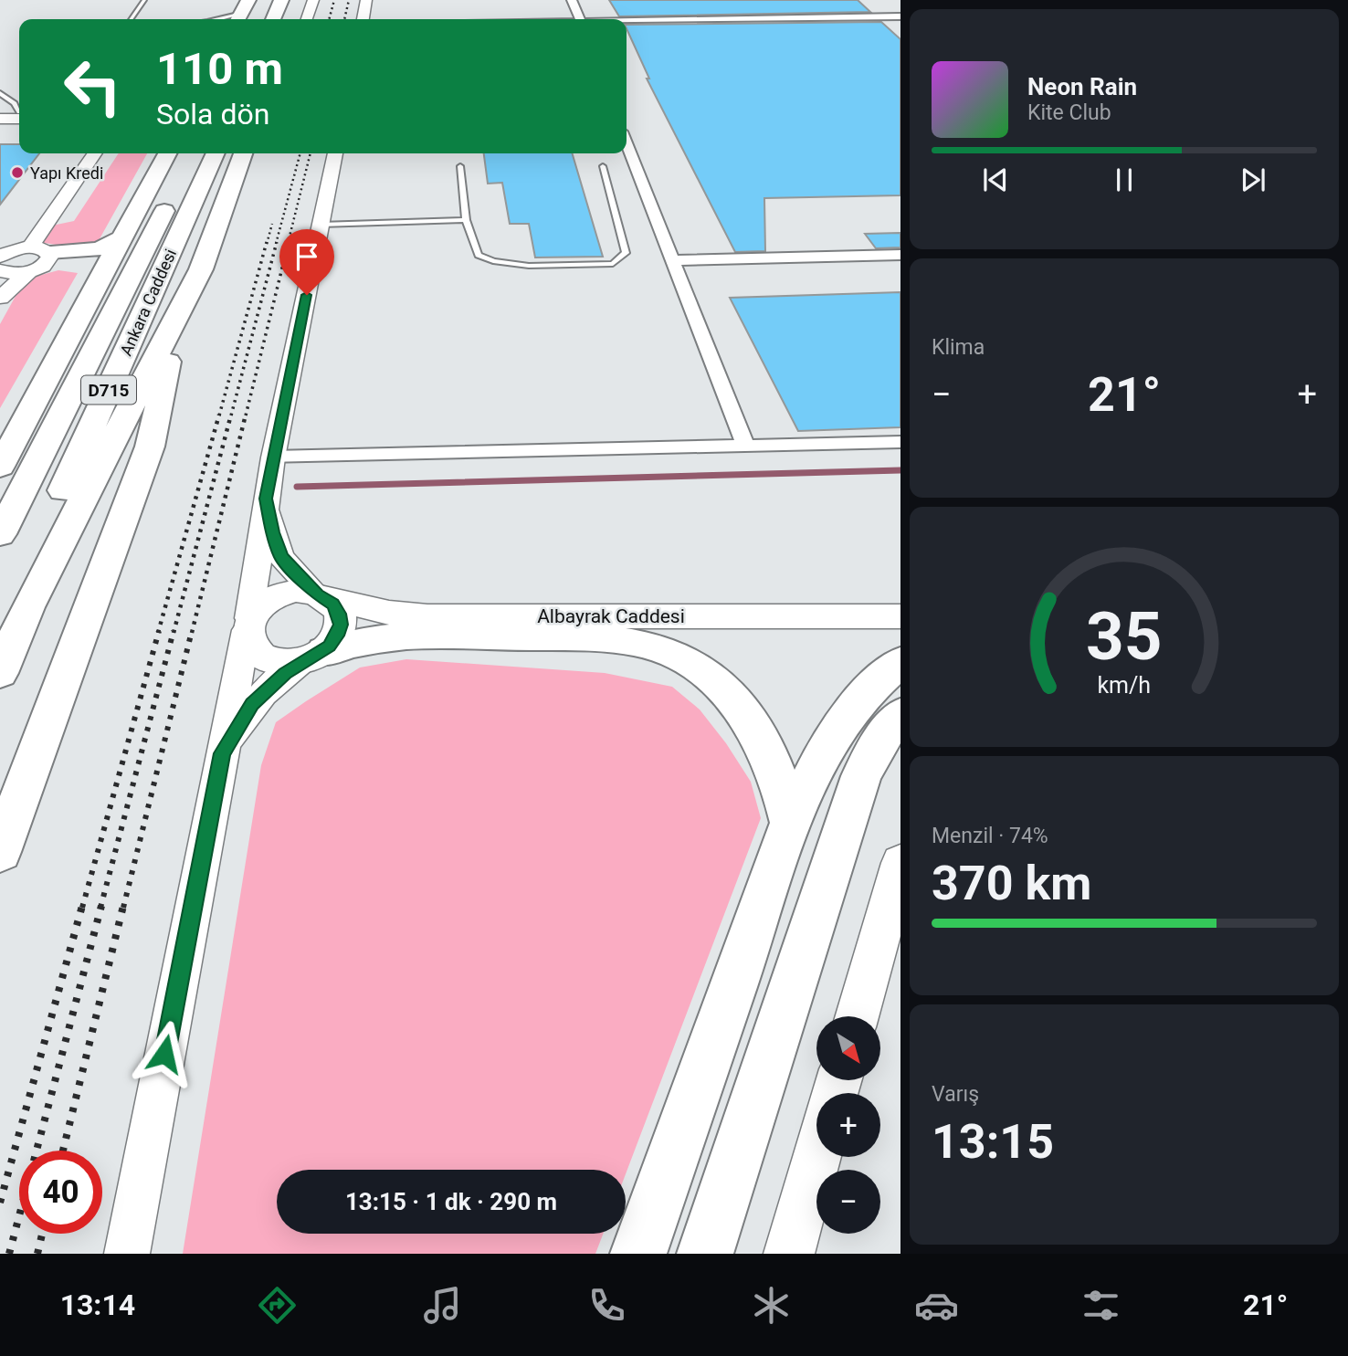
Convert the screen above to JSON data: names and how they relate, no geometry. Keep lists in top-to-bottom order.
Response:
{
  "streets": {
    "highway": ["Ankara Caddesi", "D715"],
    "main road": ["Albayrak Caddesi"]
  },
  "places": ["Yapı Kredi"],
  "north": "bottom right",
  "page": {
    "turn": ["110 m", "Sola dön"],
    "song": ["Neon Rain", "Kite Club"],
    "tile": [
      "Klima",
      ["Menzil · 74%", "370 km"],
      ["Varış", "13:15"]
    ],
    "heat": ["−", "21°", "+"],
    "map_buttons": ["+", "−"],
    "limit": "40",
    "trip": "13:15 · 1 dk · 290 m",
    "tabs": ["13:14", "21°"],
    "gauge": ["35", "km/h"]
  }
}
